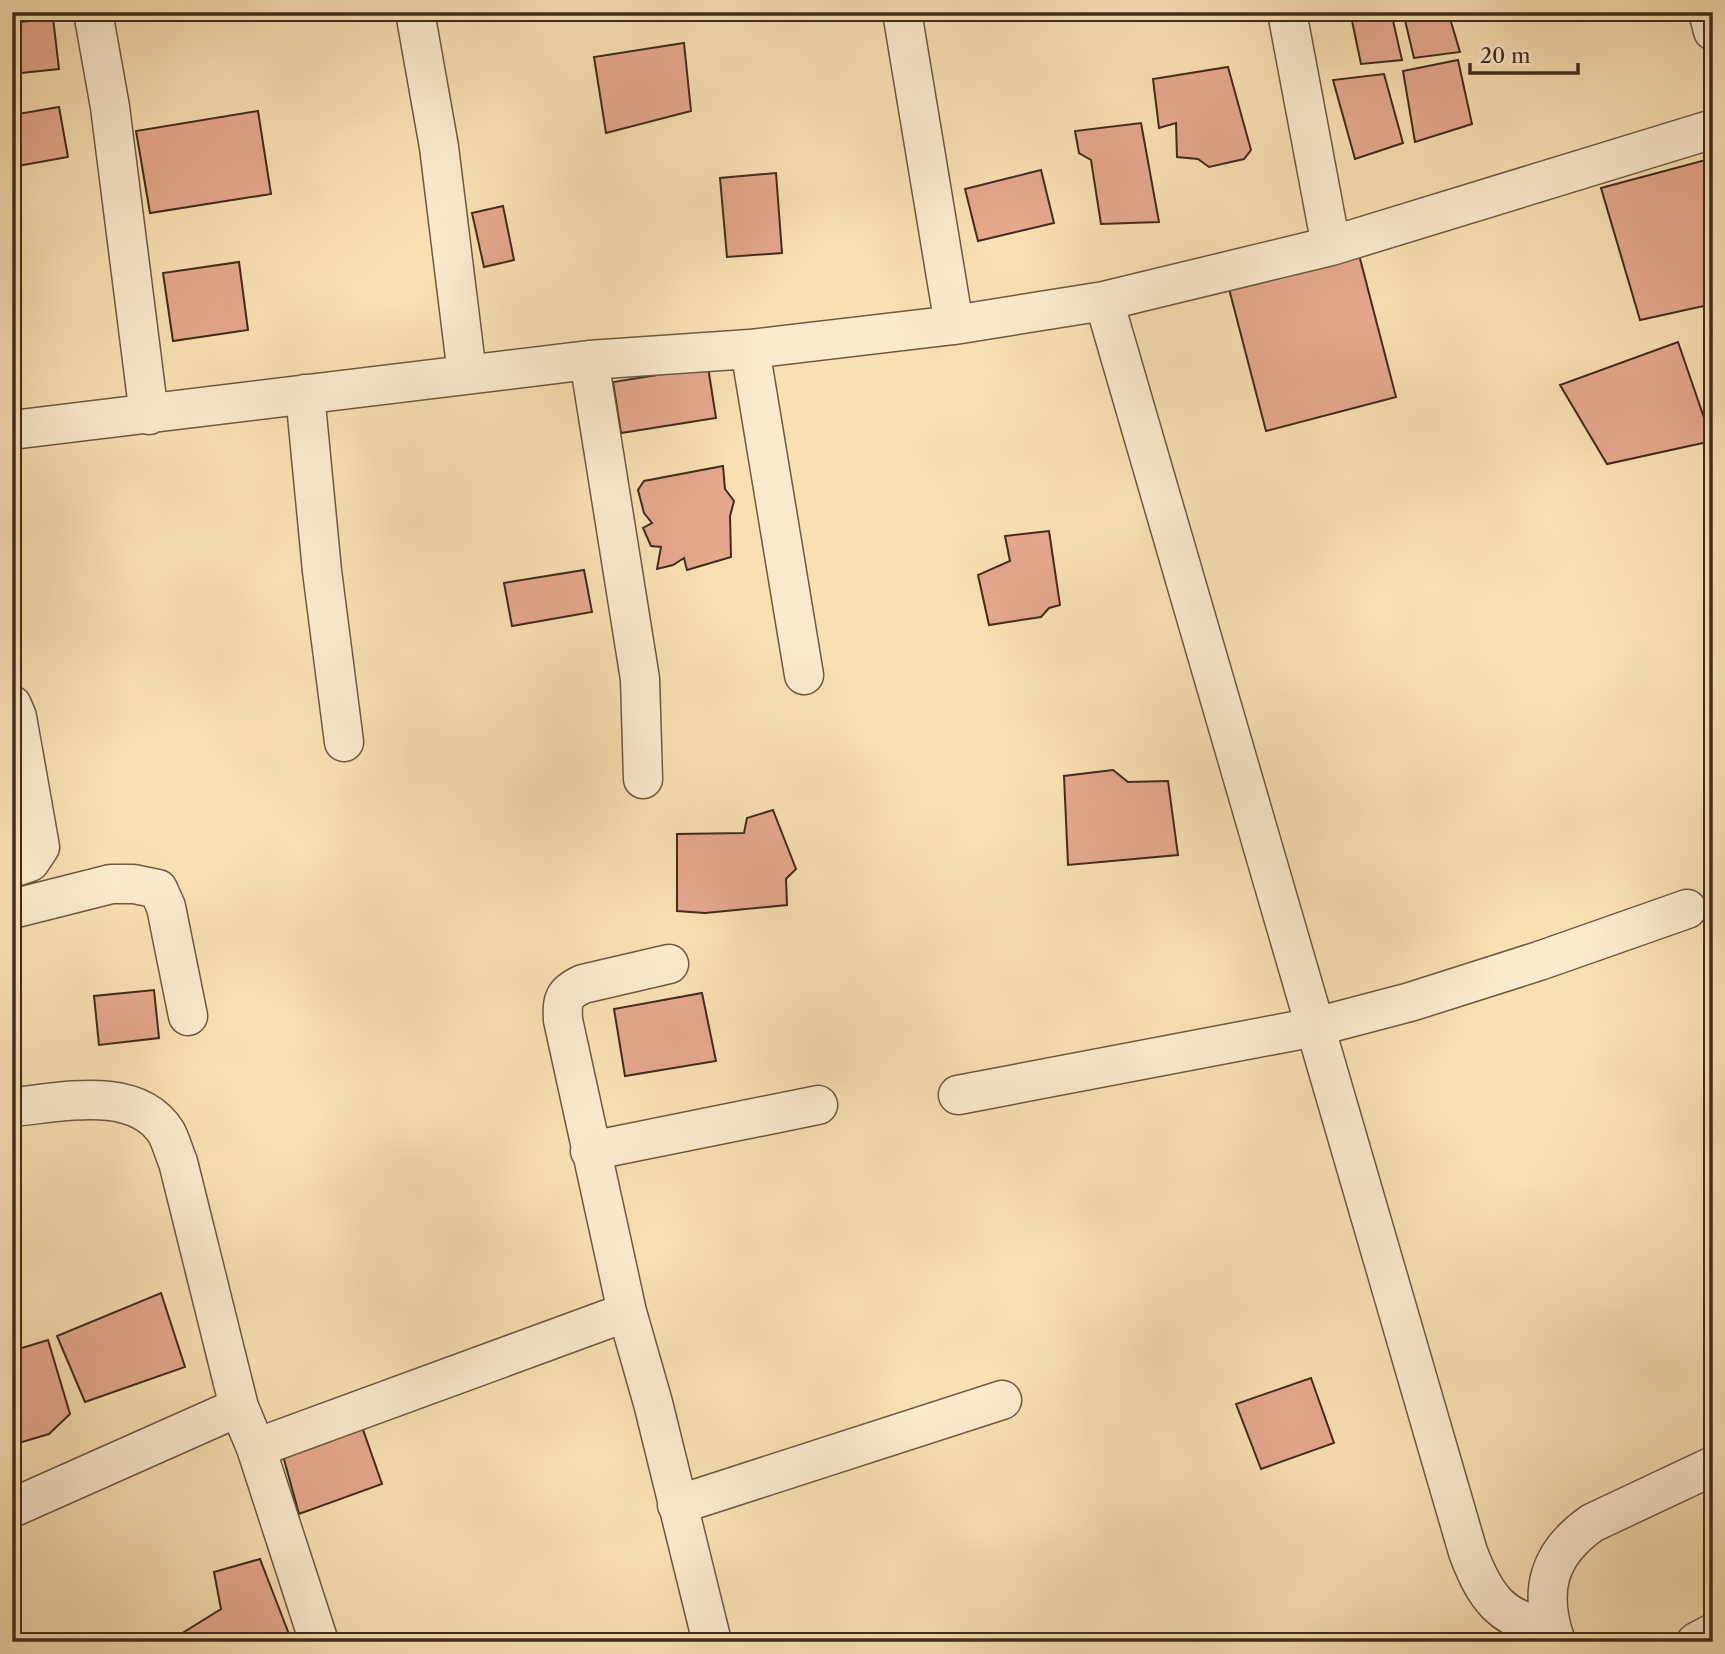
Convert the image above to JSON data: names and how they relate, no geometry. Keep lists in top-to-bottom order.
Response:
{
  "scale_bar": "20 m"
}
